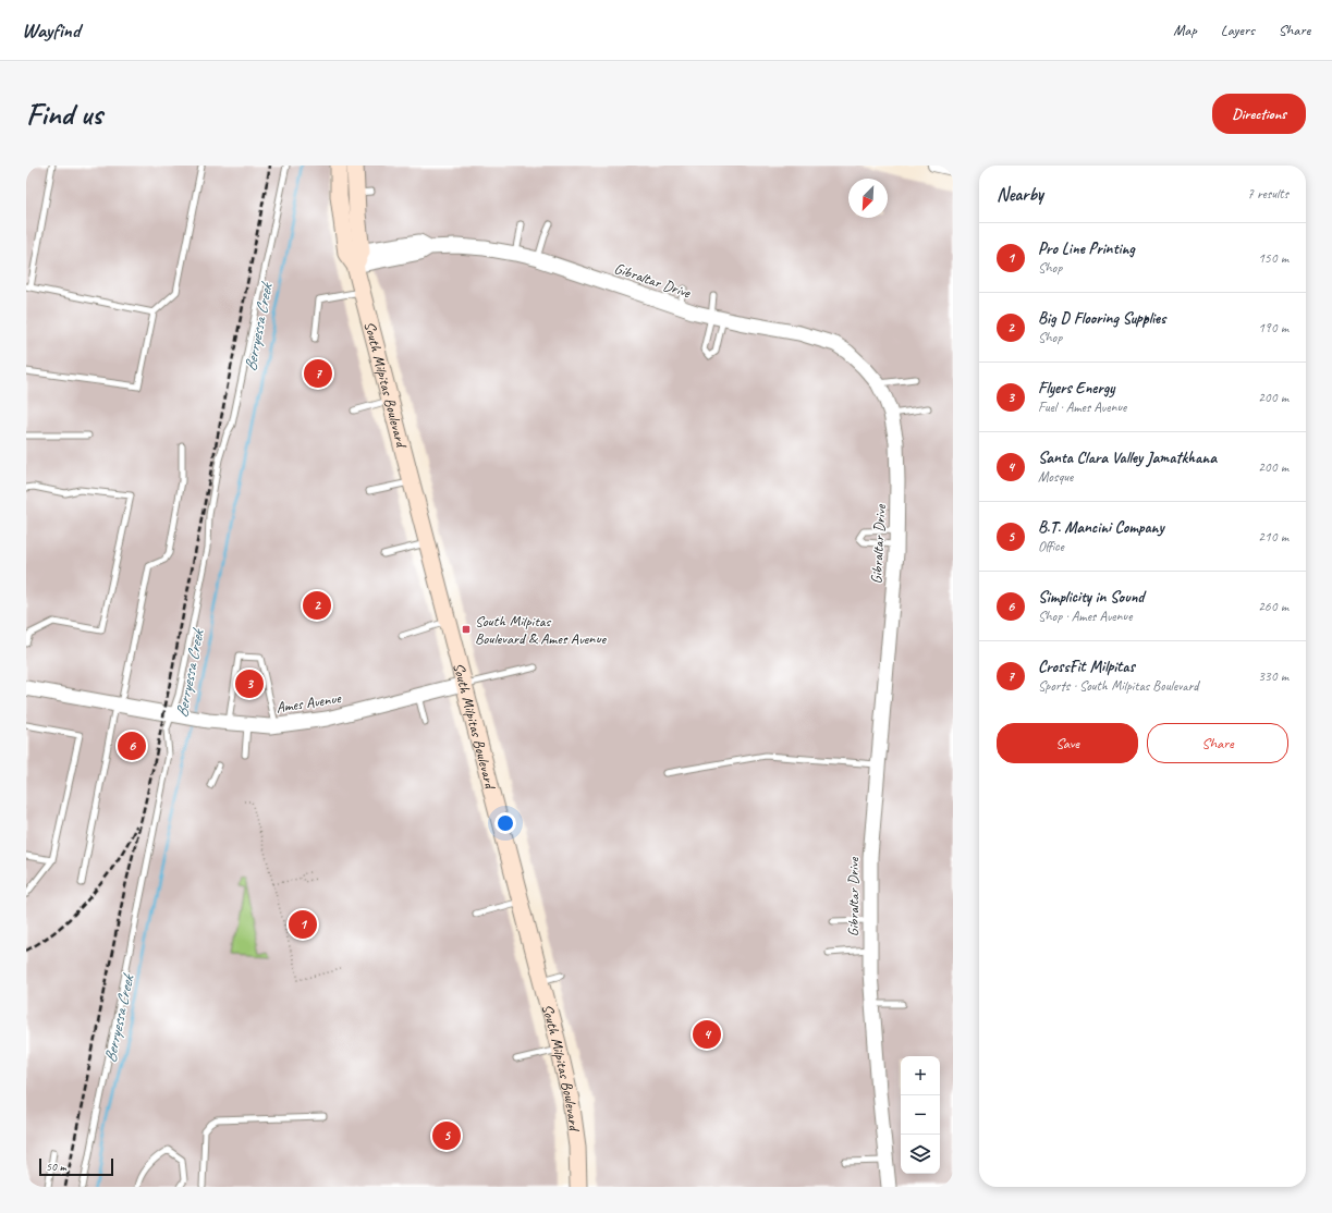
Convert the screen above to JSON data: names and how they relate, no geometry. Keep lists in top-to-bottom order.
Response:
{
  "streets": {
    "main road": ["South Milpitas Boulevard"],
    "street": ["Gibraltar Drive", "Ames Avenue"]
  },
  "crossings": [
    ["Gibraltar Drive", "South Milpitas Boulevard"],
    ["South Milpitas Boulevard", "Ames Avenue"]
  ],
  "water": ["Berryessa Creek"],
  "places": {
    "transit": ["South Milpitas Boulevard & Ames Avenue"]
  },
  "scale_bar": "50 m",
  "north": "bottom left",
  "page": {
    "header": "Wayfind",
    "nav": ["Map", "Layers", "Share"],
    "buttons": [
      "Directions",
      ["Save", "Share"]
    ],
    "title": "Find us",
    "heading": ["Nearby", "7 results"],
    "list": [
      {
        "mark": "1",
        "name": "Pro Line Printing",
        "note": "Shop",
        "value": "150 m"
      },
      {
        "mark": "2",
        "name": "Big D Flooring Supplies",
        "note": "Shop",
        "value": "190 m"
      },
      {
        "mark": "3",
        "name": "Flyers Energy",
        "note": "Fuel · Ames Avenue",
        "value": "200 m"
      },
      {
        "mark": "4",
        "name": "Santa Clara Valley Jamatkhana",
        "note": "Mosque",
        "value": "200 m"
      },
      {
        "mark": "5",
        "name": "B.T. Mancini Company",
        "note": "Office",
        "value": "210 m"
      },
      {
        "mark": "6",
        "name": "Simplicity in Sound",
        "note": "Shop · Ames Avenue",
        "value": "260 m"
      },
      {
        "mark": "7",
        "name": "CrossFit Milpitas",
        "note": "Sports · South Milpitas Boulevard",
        "value": "330 m"
      }
    ],
    "pins": [
      "7",
      "2",
      "3",
      "6",
      "1",
      "4",
      "5"
    ],
    "map_buttons": ["+", "−"],
    "scale": "50 m"
  }
}
